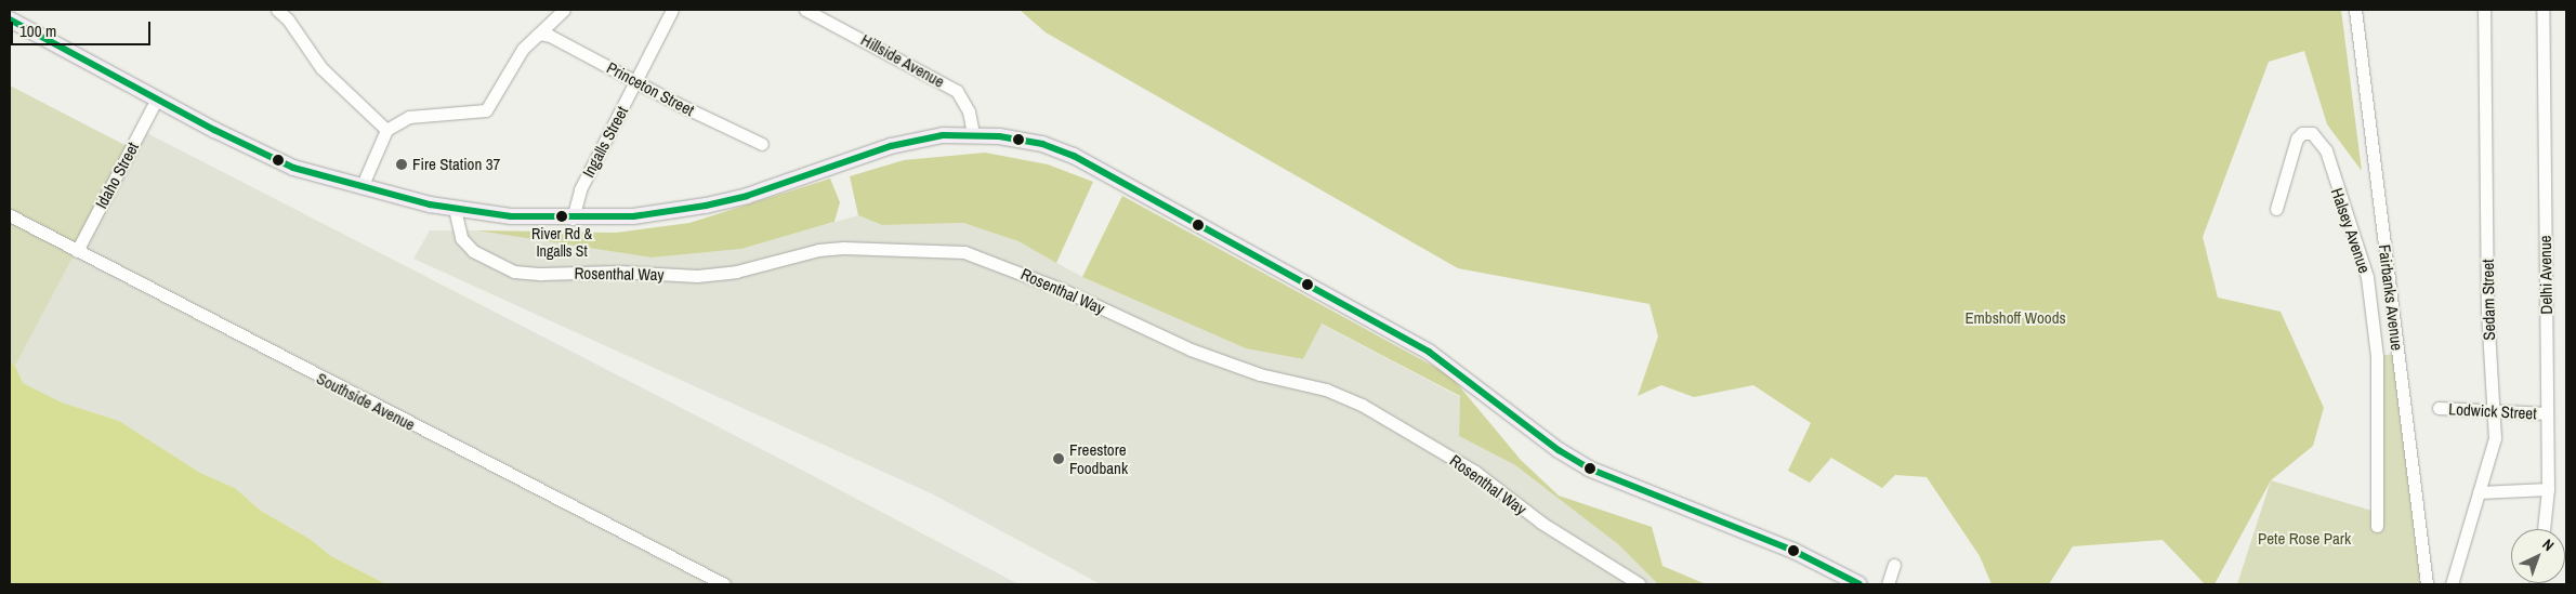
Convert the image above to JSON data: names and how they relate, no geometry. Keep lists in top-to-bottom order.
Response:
{
  "streets": {
    "street": [
      "Hillside Avenue",
      "Princeton Street",
      "Ingalls Street",
      "Idaho Street",
      "Halsey Avenue",
      "Rosenthal Way",
      "Delhi Avenue",
      "Fairbanks Avenue",
      "Sedam Street",
      "Southside Avenue",
      "Lodwick Street"
    ]
  },
  "crossings": [
    ["Princeton Street", "Ingalls Street"],
    ["Idaho Street", "Southside Avenue"],
    ["Delhi Avenue", "Lodwick Street"],
    ["Sedam Street", "Lodwick Street"]
  ],
  "parks": ["Embshoff Woods", "Pete Rose Park"],
  "places": ["Fire Station 37", "River Rd & Ingalls St", "Freestore Foodbank"],
  "scale_bar": "100 m",
  "north": "top right"
}
